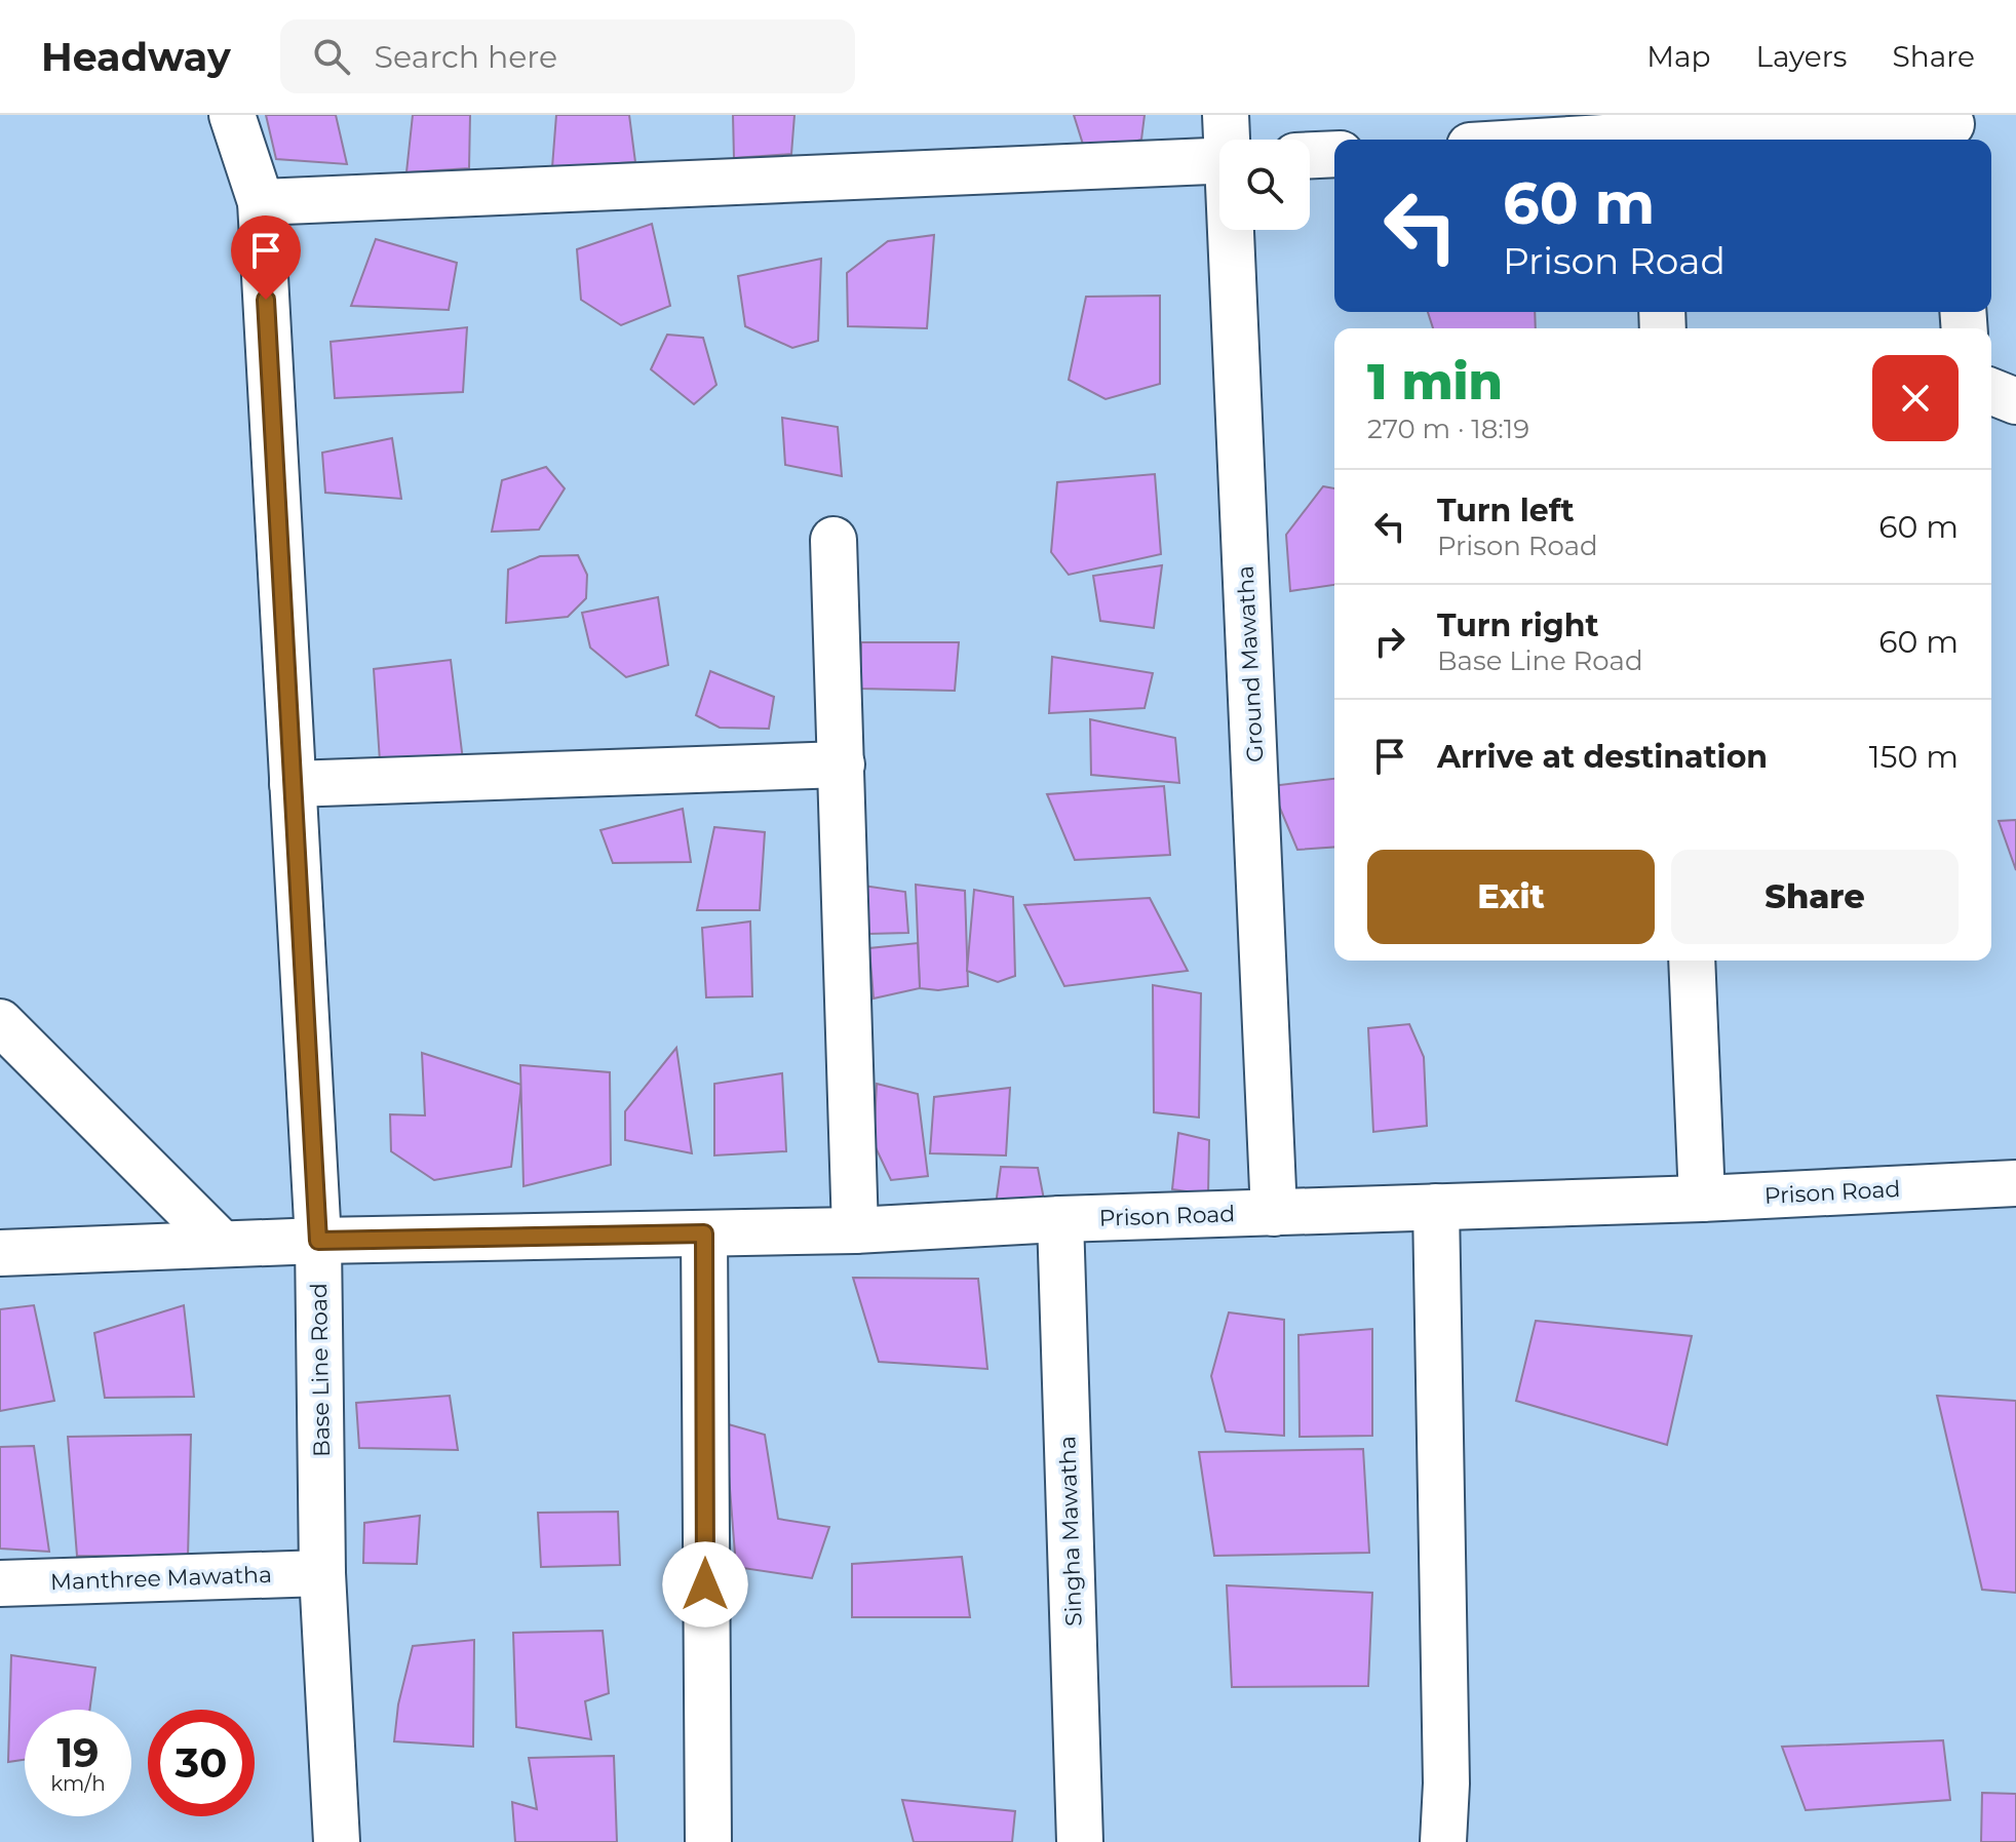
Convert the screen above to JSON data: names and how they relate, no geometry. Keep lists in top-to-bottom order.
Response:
{
  "streets": {
    "street": [
      "Ground Mawatha",
      "Prison Road",
      "Base Line Road",
      "Singha Mawatha",
      "Manthree Mawatha"
    ]
  },
  "crossings": [
    ["Ground Mawatha", "Prison Road"],
    ["Prison Road", "Base Line Road"],
    ["Prison Road", "Singha Mawatha"],
    ["Base Line Road", "Manthree Mawatha"]
  ],
  "page": {
    "header": "Headway",
    "search": "Search here",
    "nav": ["Map", "Layers", "Share"],
    "turn": ["60 m", "Prison Road"],
    "heading": ["1 min", "270 m · 18:19"],
    "list": [
      {
        "name": "Turn left",
        "note": "Prison Road",
        "value": "60 m"
      },
      {
        "name": "Turn right",
        "note": "Base Line Road",
        "value": "60 m"
      },
      {
        "name": "Arrive at destination",
        "value": "150 m"
      }
    ],
    "buttons": ["Exit", "Share"],
    "speed": "19 km/h",
    "limit": "30"
  }
}
